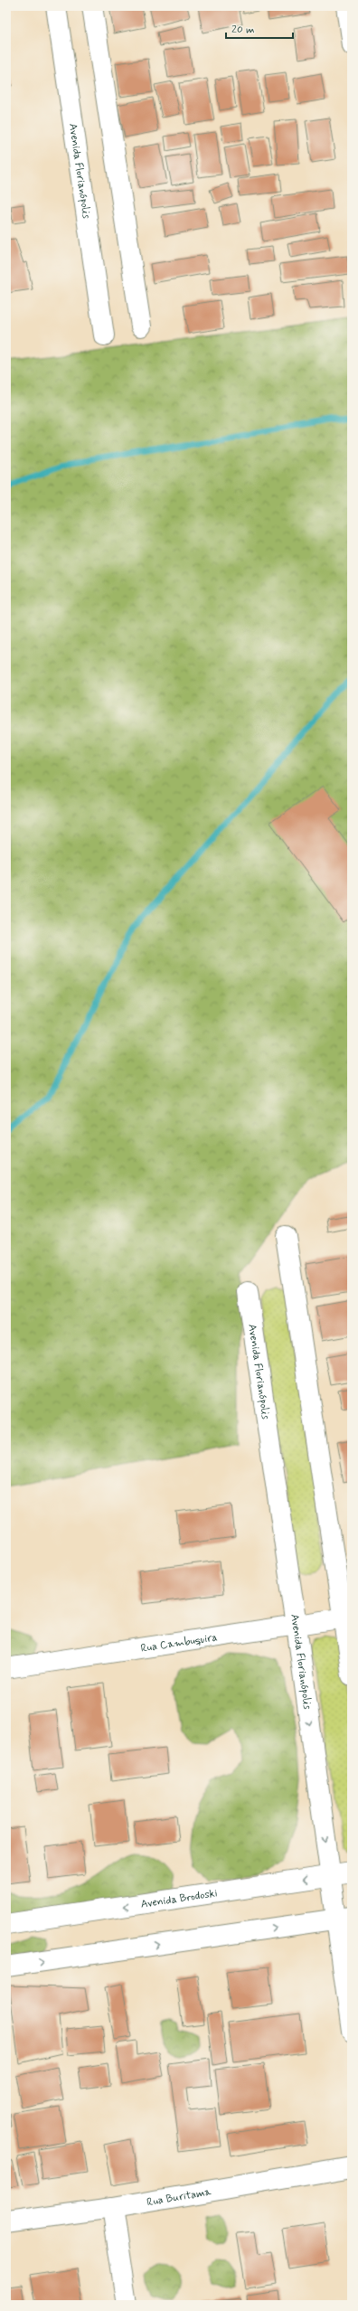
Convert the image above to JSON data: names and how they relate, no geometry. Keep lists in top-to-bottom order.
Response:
{
  "streets": {
    "street": [
      "Avenida Florianópolis",
      "Rua Cambuquira",
      "Avenida Brodoski",
      "Rua Buritama"
    ]
  },
  "crossings": [
    ["Avenida Florianópolis", "Rua Cambuquira"],
    ["Avenida Florianópolis", "Avenida Brodoski"]
  ],
  "scale_bar": "20 m"
}
